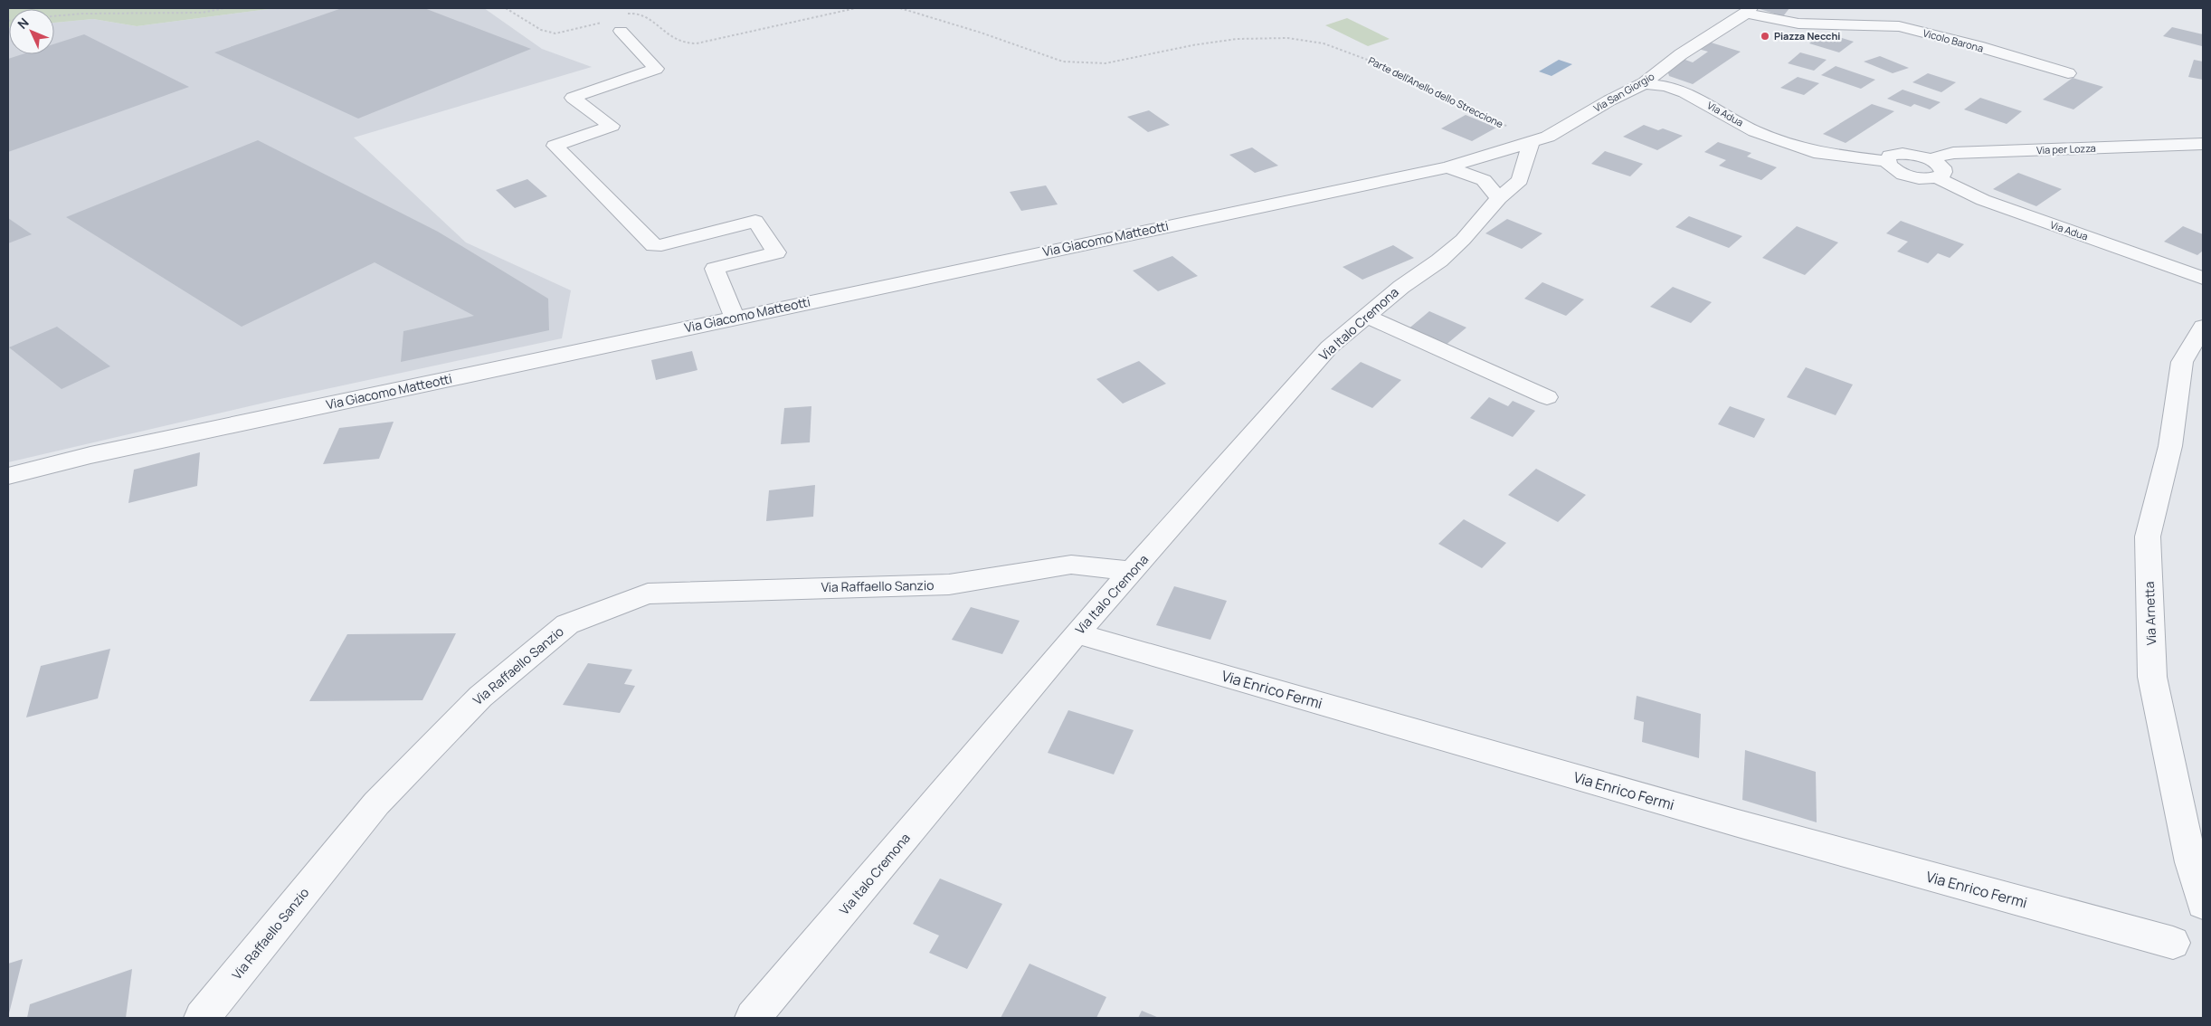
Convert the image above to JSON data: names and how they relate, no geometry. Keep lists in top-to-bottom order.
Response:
{
  "streets": {
    "street": [
      "Vicolo Barona",
      "Via San Giorgio",
      "Via Adua",
      "Via per Lozza",
      "Via Giacomo Matteotti",
      "Via Italo Cremona",
      "Via Raffaello Sanzio",
      "Via Arnetta",
      "Via Enrico Fermi"
    ],
    "path": ["Parte dell'Anello dello Streccione"]
  },
  "crossings": [
    ["Vicolo Barona", "Via San Giorgio"],
    ["Via San Giorgio", "Via Adua"],
    ["Via San Giorgio", "Via Giacomo Matteotti"],
    ["Via San Giorgio", "Via Italo Cremona"],
    ["Via Italo Cremona", "Via Raffaello Sanzio"],
    ["Via Italo Cremona", "Via Enrico Fermi"]
  ],
  "places": ["Piazza Necchi"],
  "north": "top left"
}
